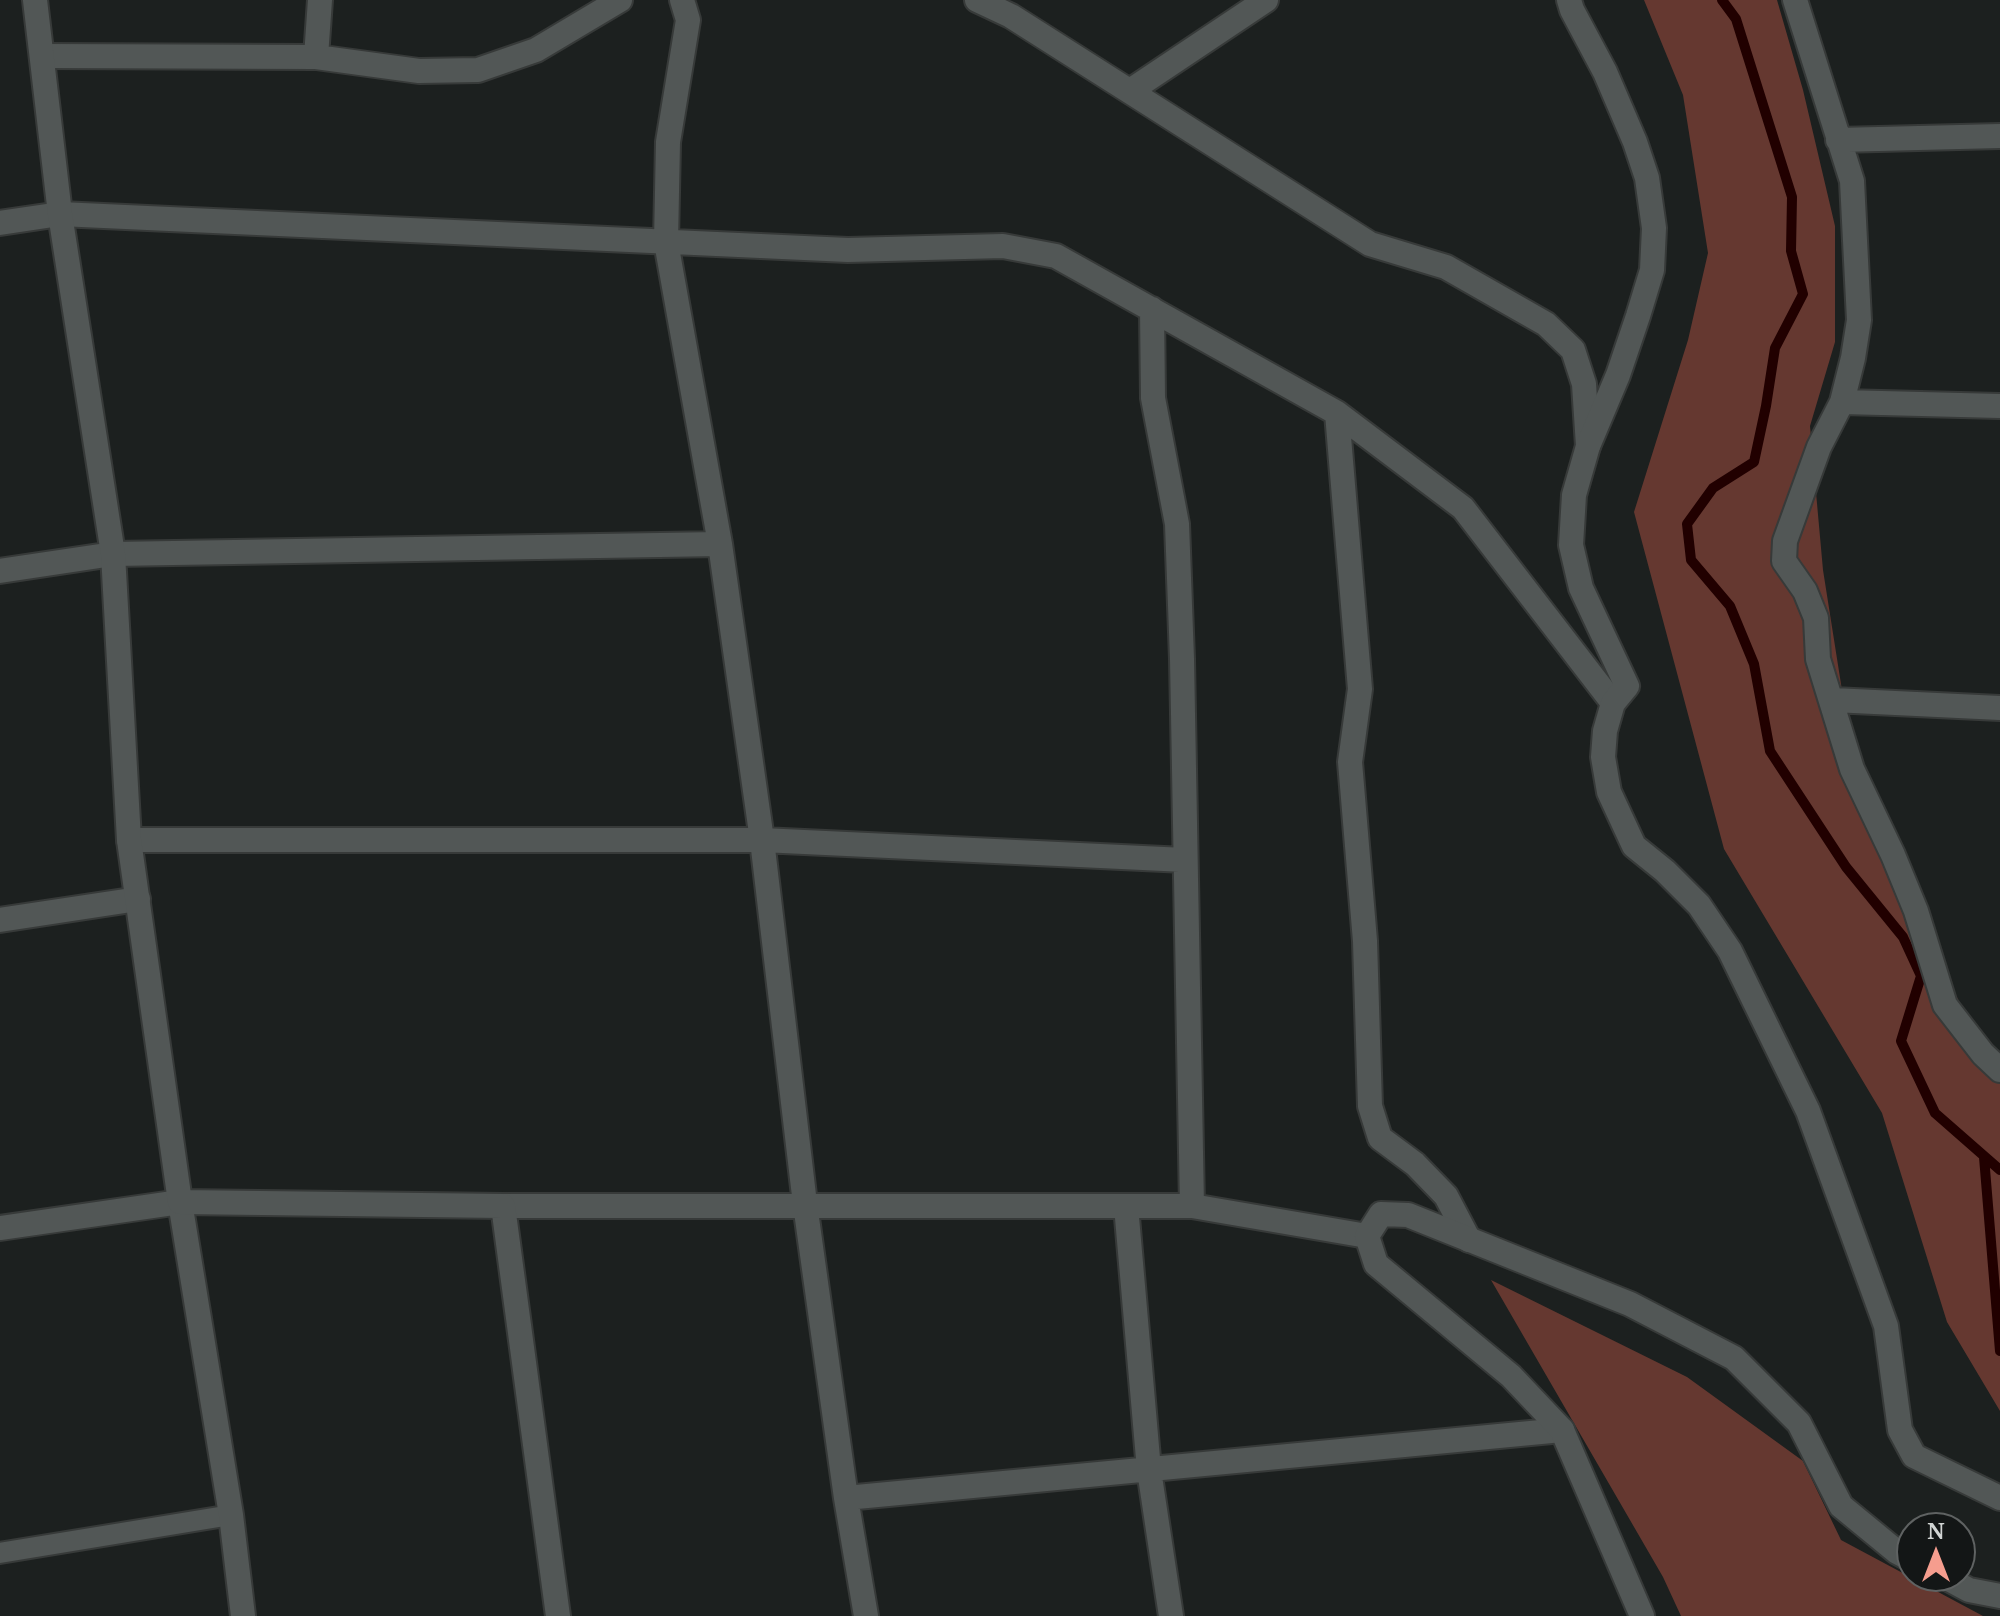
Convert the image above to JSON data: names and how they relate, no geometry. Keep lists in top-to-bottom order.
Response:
{
  "north": "top"
}
